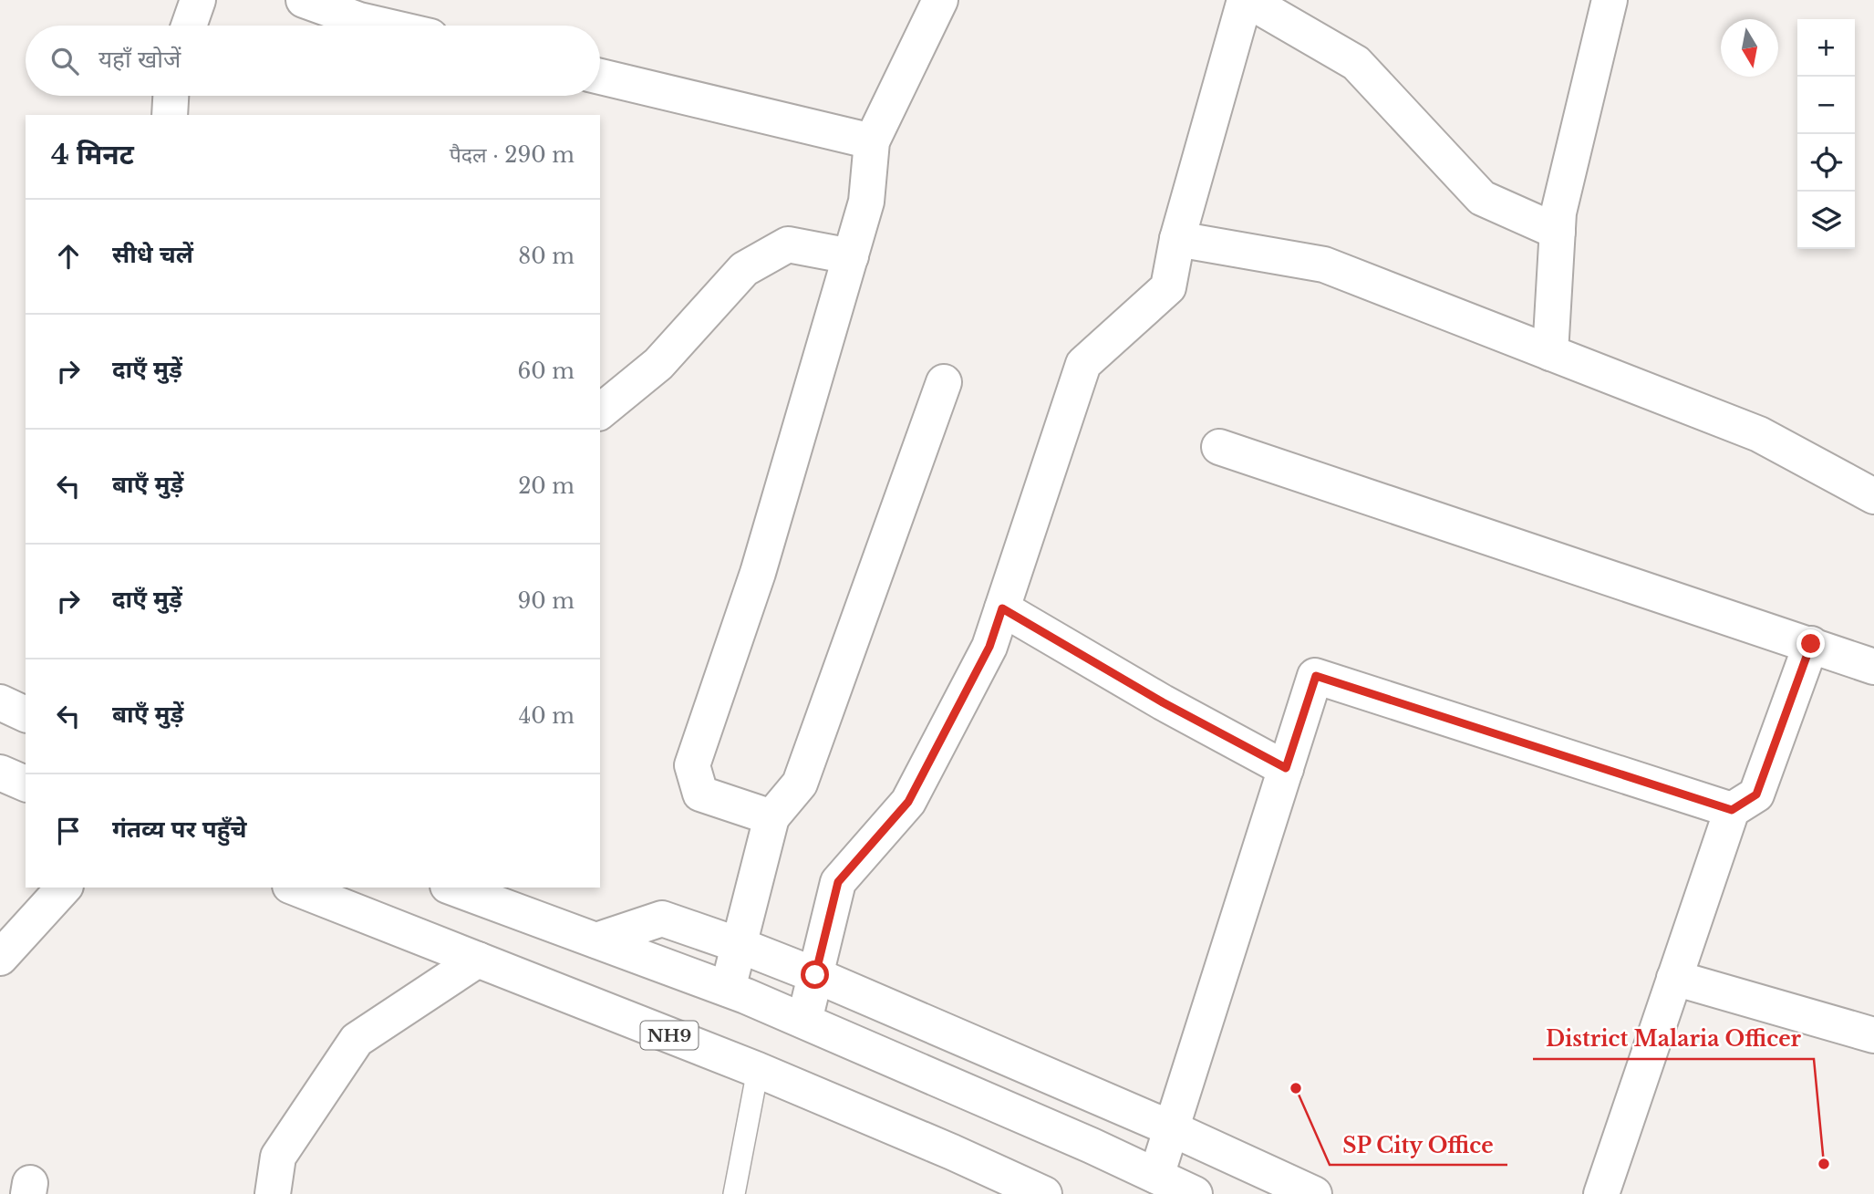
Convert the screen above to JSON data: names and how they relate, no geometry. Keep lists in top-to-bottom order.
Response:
{
  "streets": {
    "main road": ["NH9"]
  },
  "places": ["SP City Office", "District Malaria Officer"],
  "north": "bottom",
  "page": {
    "map_buttons": ["+", "−"],
    "search": "यहाँ खोजें",
    "heading": ["4 मिनट", "पैदल · 290 m"],
    "list": [
      ["सीधे चलें", "80 m"],
      ["दाएँ मुड़ें", "60 m"],
      ["बाएँ मुड़ें", "20 m"],
      ["दाएँ मुड़ें", "90 m"],
      ["बाएँ मुड़ें", "40 m"],
      "गंतव्य पर पहुँचे"
    ]
  }
}
